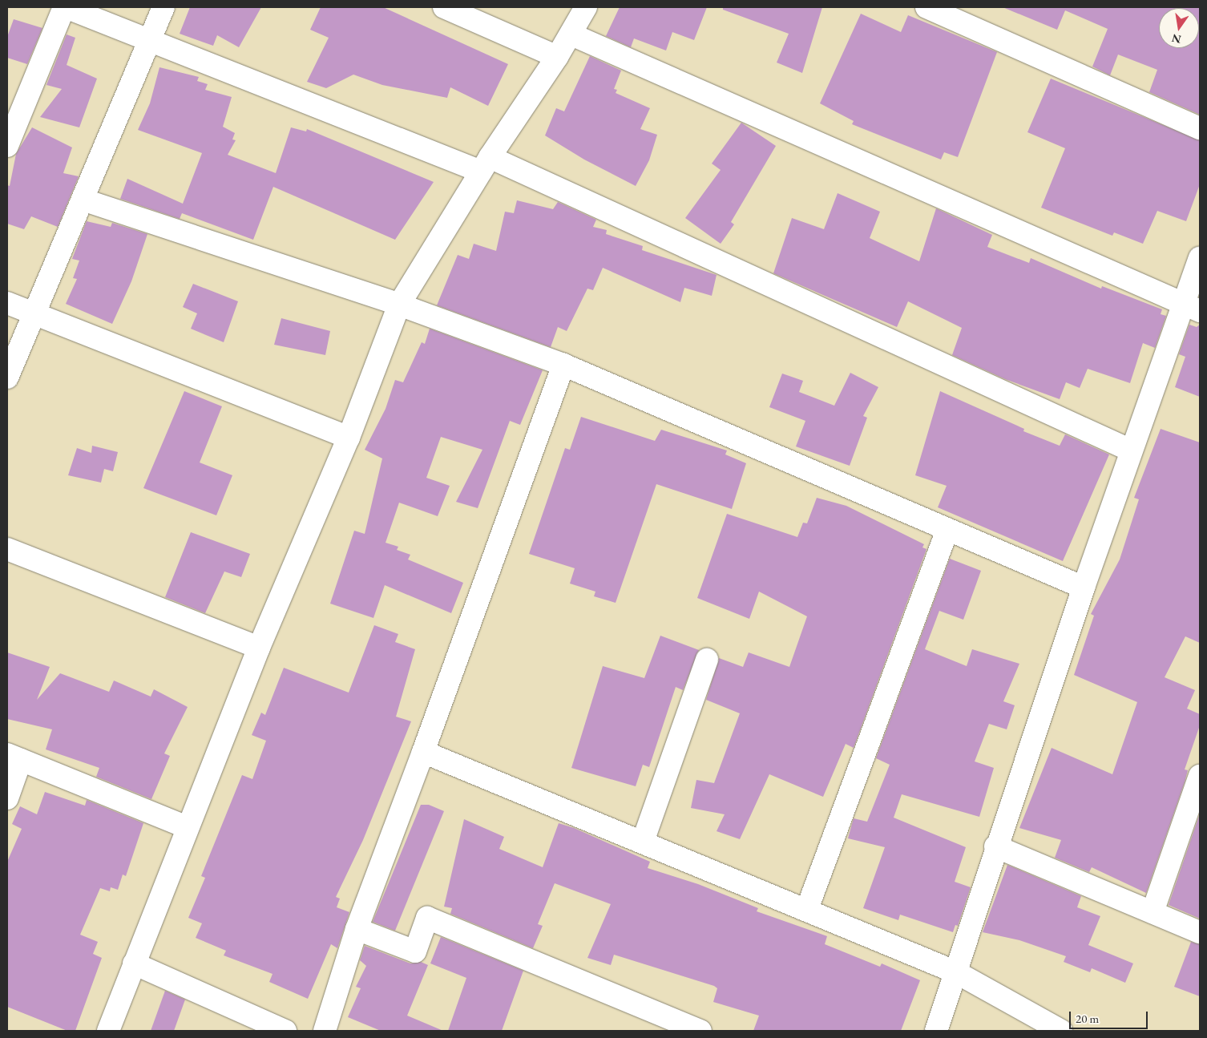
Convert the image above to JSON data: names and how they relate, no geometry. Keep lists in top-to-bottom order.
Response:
{
  "scale_bar": "20 m",
  "north": "bottom"
}
